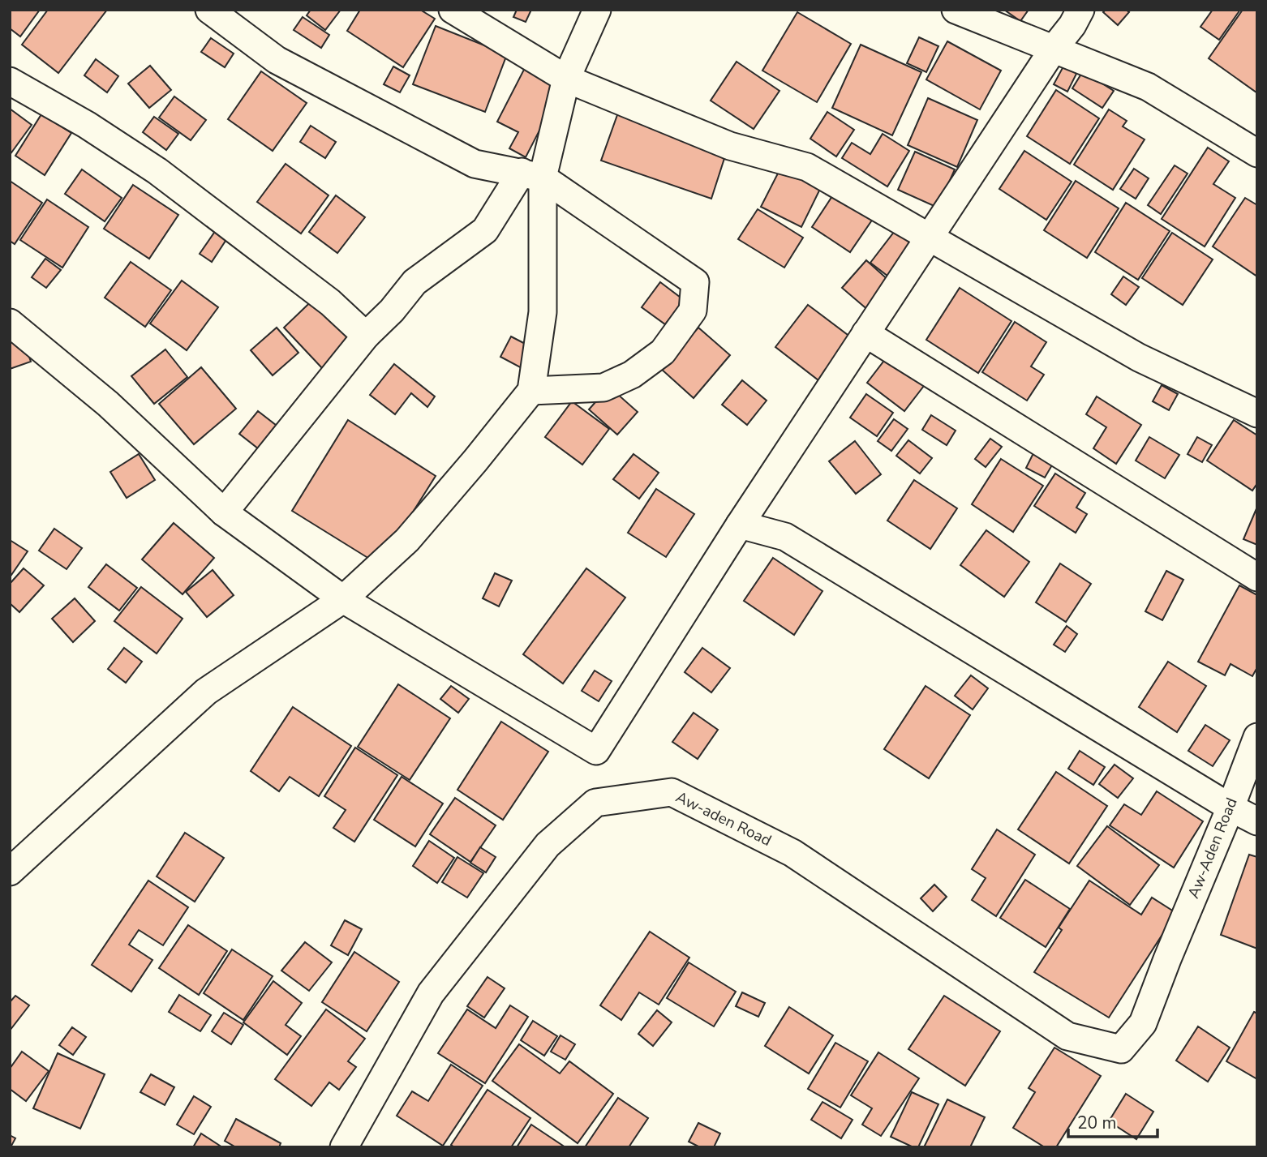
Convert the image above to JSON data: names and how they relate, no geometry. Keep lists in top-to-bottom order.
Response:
{
  "streets": {
    "street": ["Aw-aden Road", "Aw-Aden Road"]
  },
  "crossings": [
    ["Aw-aden Road", "Aw-Aden Road"]
  ],
  "scale_bar": "20 m"
}
